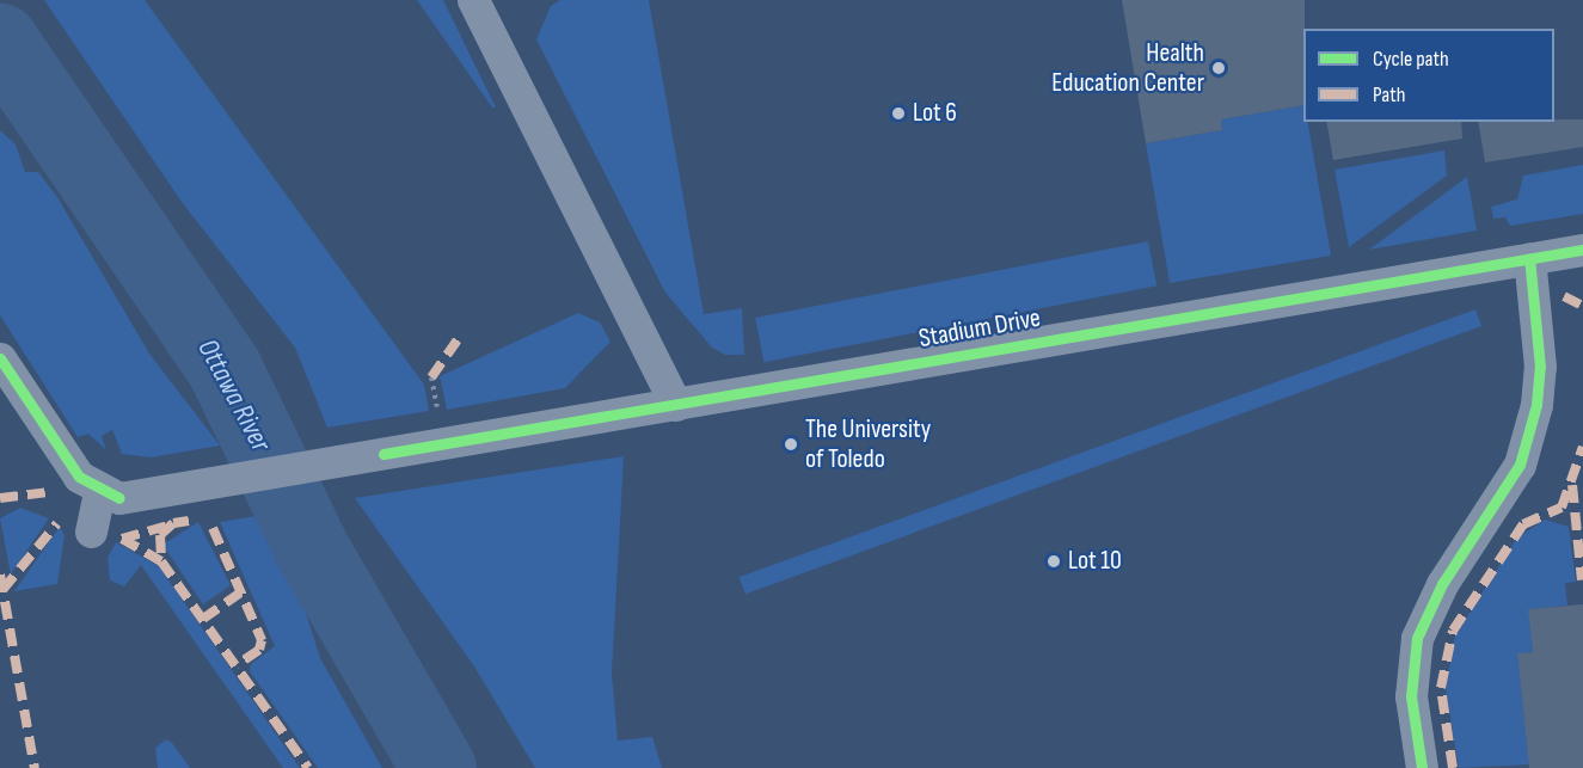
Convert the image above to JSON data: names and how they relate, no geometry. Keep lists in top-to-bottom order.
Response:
{
  "streets": {
    "street": ["Stadium Drive"]
  },
  "water": ["Ottawa River"],
  "places": [
    "Health Education Center",
    "Lot 6",
    "The University of Toledo",
    "Lot 10"
  ],
  "legend": ["Cycle path", "Path"]
}
